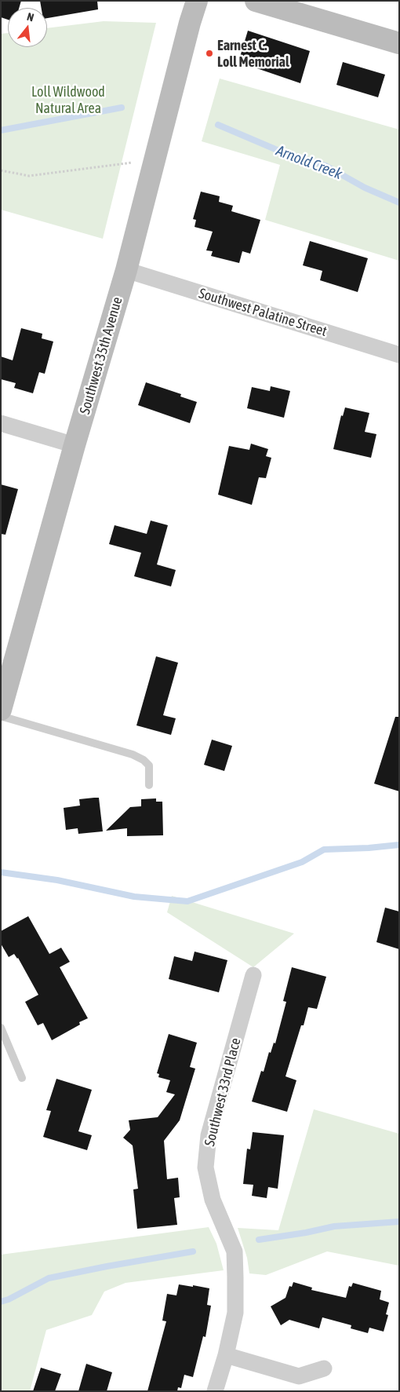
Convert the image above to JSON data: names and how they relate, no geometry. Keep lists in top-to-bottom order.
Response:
{
  "streets": {
    "street": ["Southwest Palatine Street", "Southwest 35th Avenue", "Southwest 33rd Place"]
  },
  "crossings": [
    ["Southwest Palatine Street", "Southwest 35th Avenue"]
  ],
  "water": ["Arnold Creek"],
  "parks": ["Loll Wildwood Natural Area"],
  "places": ["Earnest C. Loll Memorial"],
  "north": "top"
}
